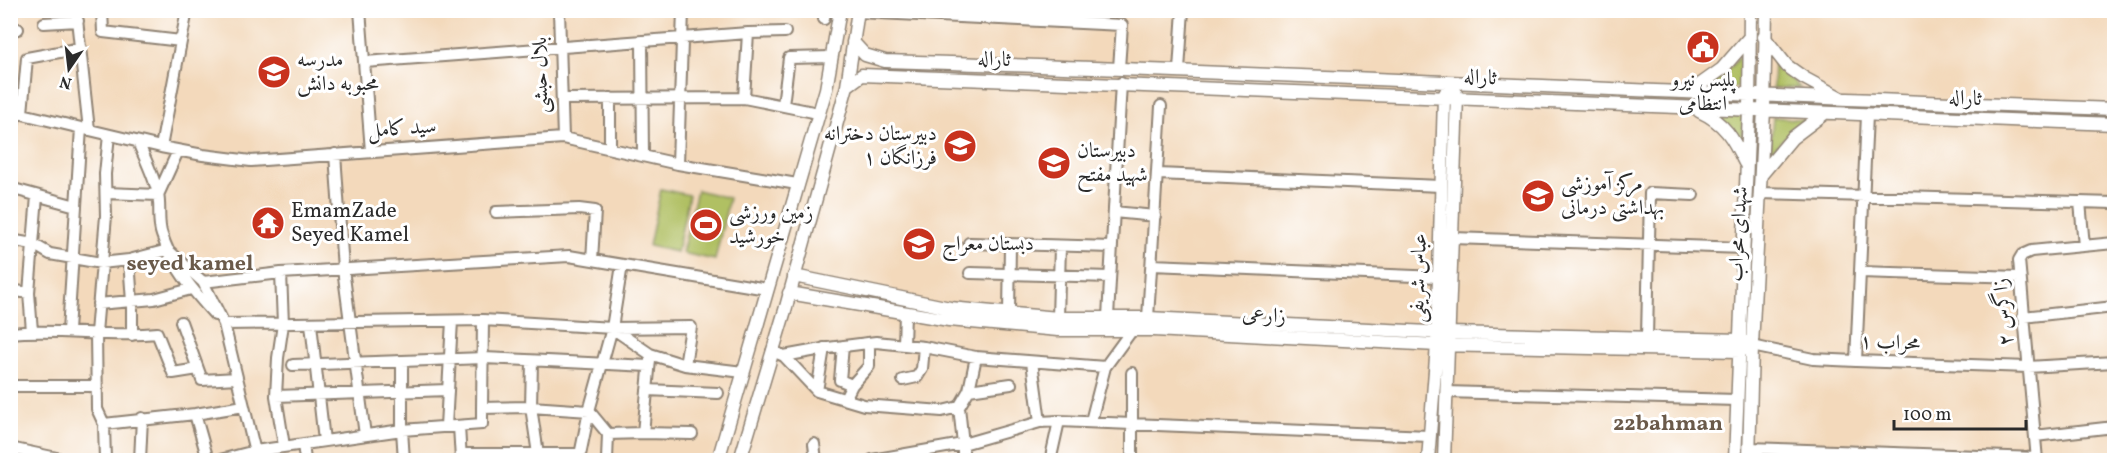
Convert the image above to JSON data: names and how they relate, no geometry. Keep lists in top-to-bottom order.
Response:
{
  "streets": {
    "main road": [
      "ثاراله",
      "شهدای محراب",
      "عباس شریفی",
      "زارعی"
    ],
    "street": [
      "بلال حبشی",
      "سید کامل",
      "زاگرس ۲",
      "محراب ۱"
    ]
  },
  "crossings": [
    ["ثاراله", "شهدای محراب"],
    ["ثاراله", "عباس شریفی"],
    ["بلال حبشی", "سید کامل"],
    ["شهدای محراب", "زارعی"],
    ["شهدای محراب", "محراب ۱"],
    ["عباس شریفی", "زارعی"],
    ["زاگرس ۲", "محراب ۱"],
    ["زارعی", "محراب ۱"]
  ],
  "districts": ["seyed kamel", "22bahman"],
  "places": {
    "public building": ["پلیس نیرو انتظامی"],
    "school or university": [
      "مدرسه محبوبه دانش",
      "دبیرستان دخترانه فرزانگان ۱",
      "دبیرستان شهید مفتح",
      "مرکز آموزشی بهداشتی درمانی",
      "دبستان معراج"
    ],
    "temple": ["EmamZade Seyed Kamel"],
    "sports": ["زمین ورزشی خورشید"]
  },
  "scale_bar": "100 m",
  "north": "bottom"
}
